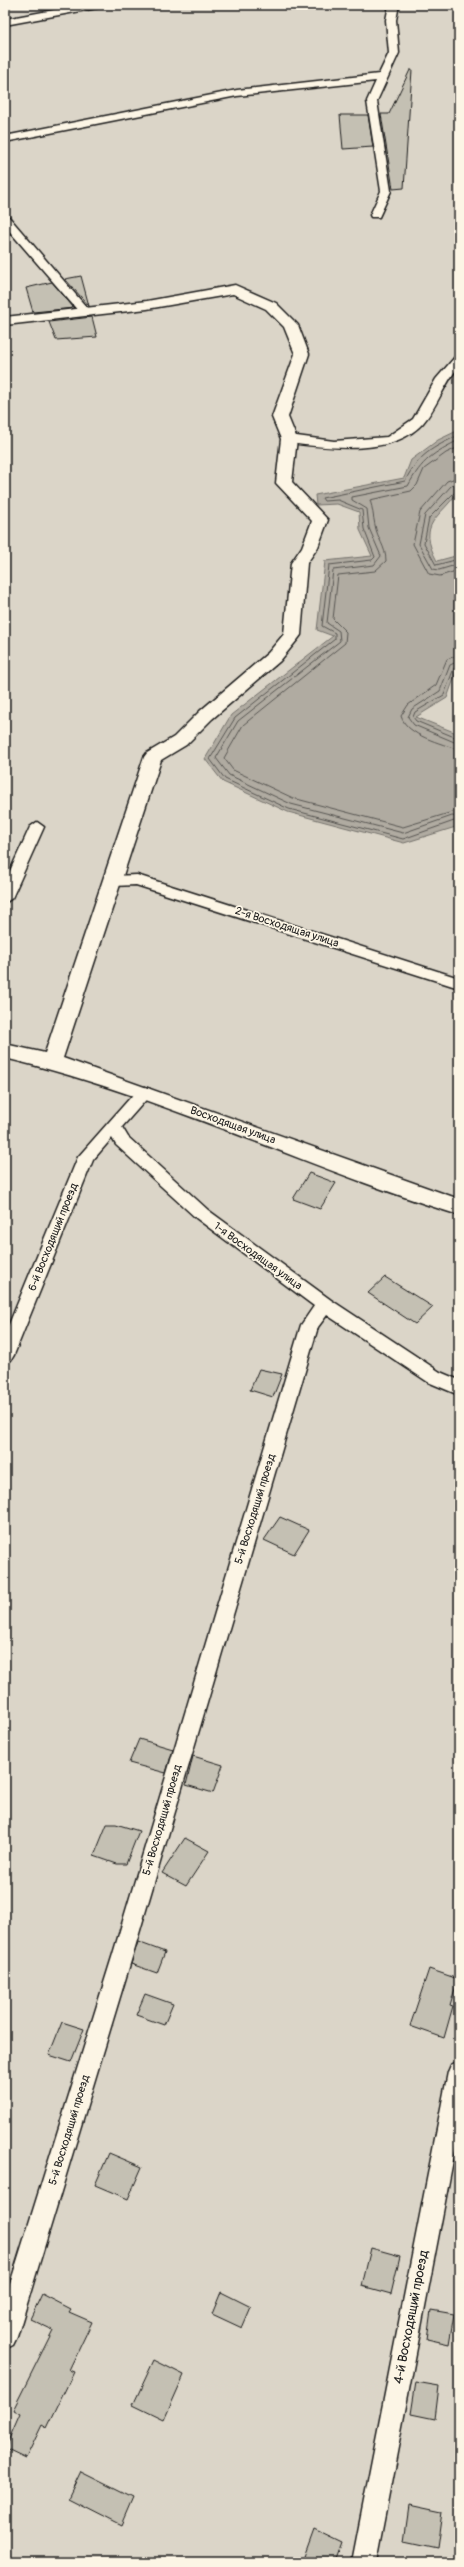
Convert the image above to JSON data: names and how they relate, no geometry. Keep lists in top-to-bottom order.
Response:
{
  "streets": {
    "street": ["Восходящая улица"],
    "lane": [
      "2-я Восходящая улица",
      "6-й Восходящий проезд",
      "1-я Восходящая улица",
      "5-й Восходящий проезд",
      "4-й Восходящий проезд"
    ]
  },
  "crossings": [
    ["6-й Восходящий проезд", "1-я Восходящая улица"],
    ["1-я Восходящая улица", "5-й Восходящий проезд"]
  ]
}
